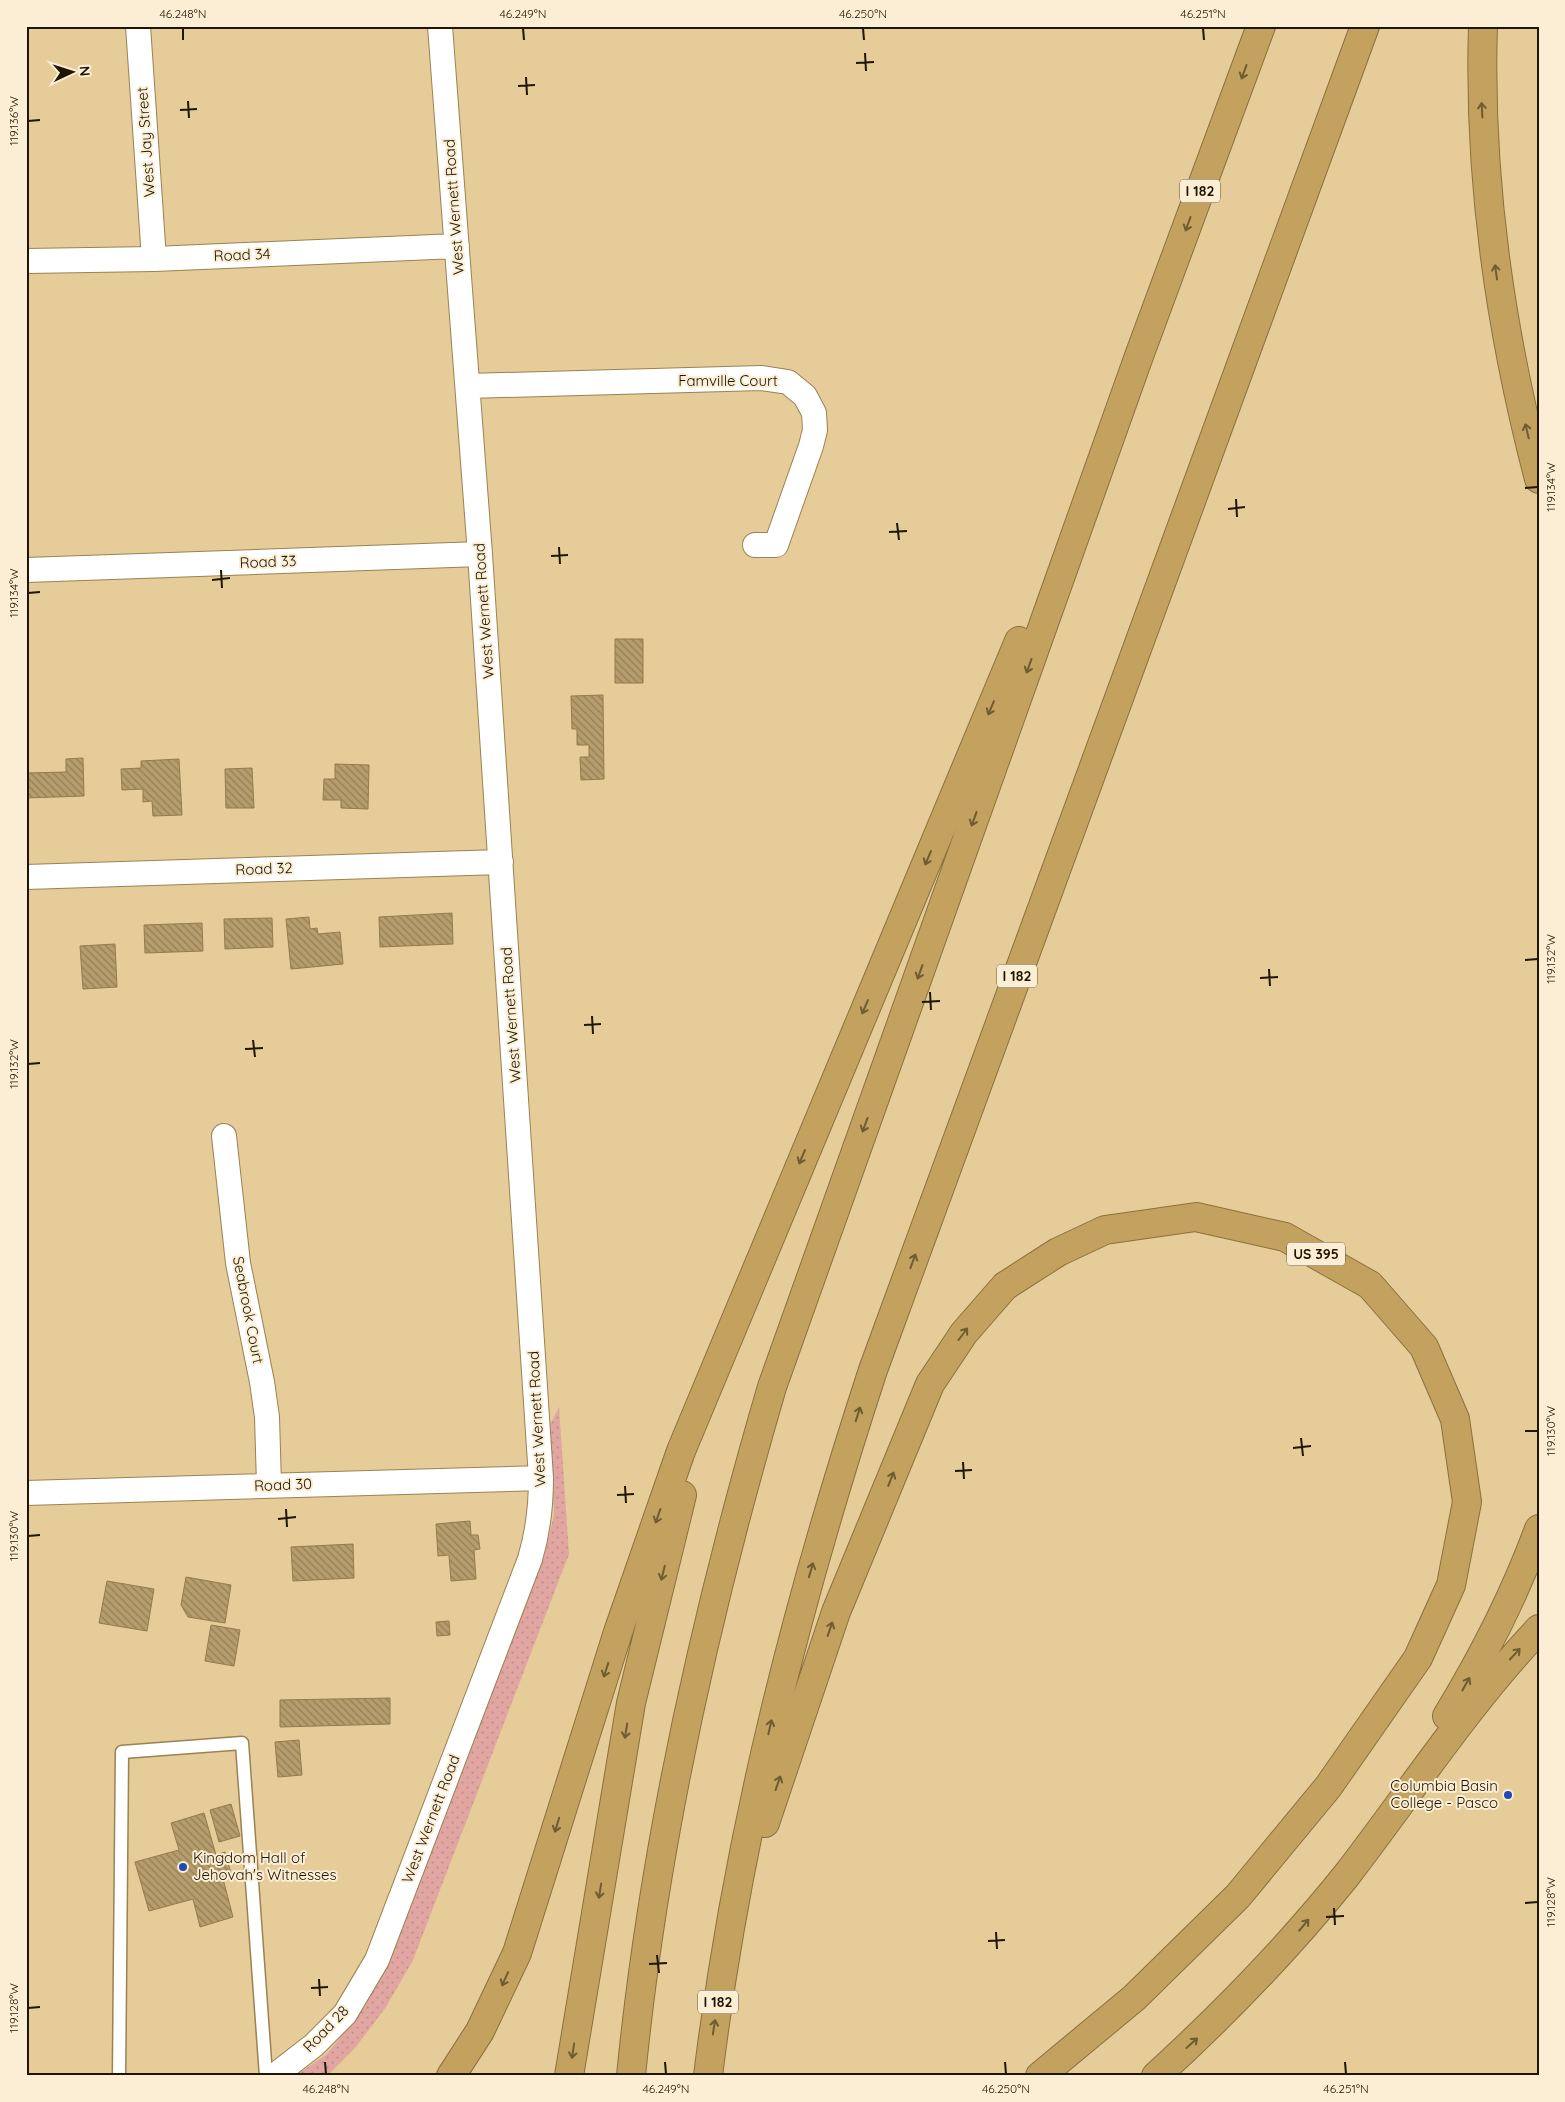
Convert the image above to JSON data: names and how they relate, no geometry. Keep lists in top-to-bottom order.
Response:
{
  "streets": {
    "highway": ["I 182", "US 395"],
    "street": [
      "West Jay Street",
      "West Wernett Road",
      "Road 34",
      "Famville Court",
      "Road 33",
      "Road 32",
      "Seabrook Court",
      "Road 30",
      "Road 28"
    ]
  },
  "crossings": [
    ["West Jay Street", "Road 34"],
    ["I 182", "US 395"],
    ["West Wernett Road", "Road 34"],
    ["West Wernett Road", "Famville Court"],
    ["West Wernett Road", "Road 33"],
    ["West Wernett Road", "Road 32"],
    ["West Wernett Road", "Road 30"],
    ["West Wernett Road", "Road 28"],
    ["Seabrook Court", "Road 30"]
  ],
  "places": ["Columbia Basin College - Pasco", "Kingdom Hall of Jehovah's Witnesses"],
  "north": "right",
  "coordinates": [
    "46.248°N",
    "46.249°N",
    "46.250°N",
    "46.251°N",
    "119.136°W",
    "119.134°W",
    "119.132°W",
    "119.130°W",
    "119.128°W"
  ]
}
